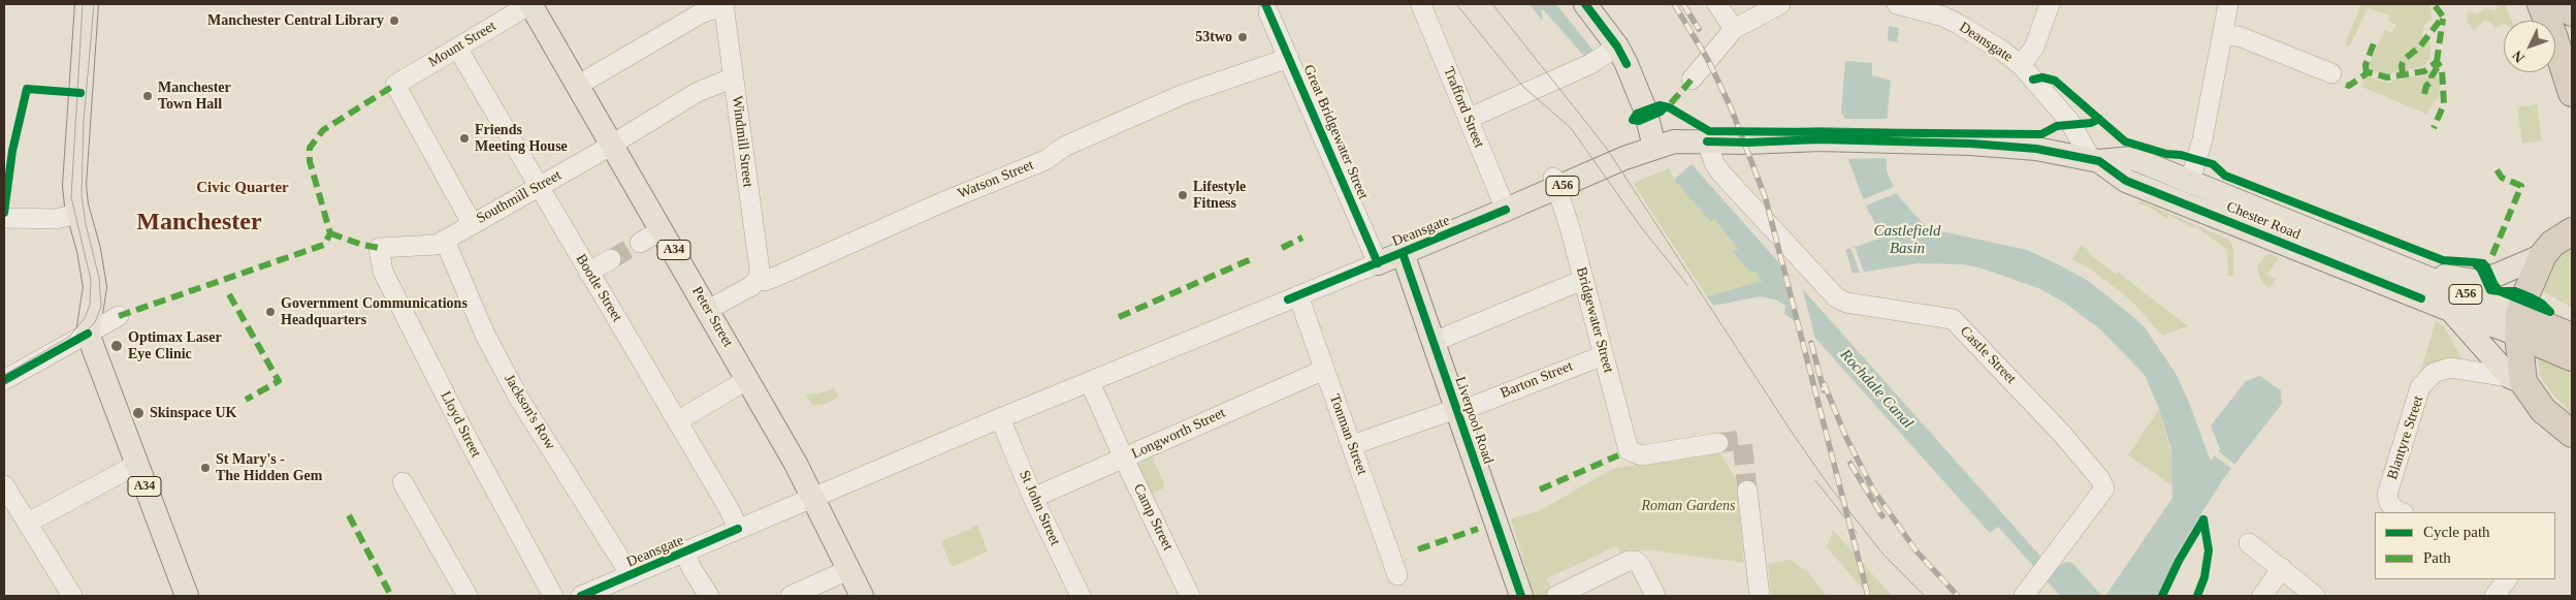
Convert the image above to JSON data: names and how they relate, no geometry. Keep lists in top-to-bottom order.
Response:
{
  "streets": {
    "highway": ["A56", "Chester Road"],
    "main road": [
      "Deansgate",
      "A34",
      "Peter Street",
      "Liverpool Road"
    ],
    "street": [
      "Mount Street",
      "Trafford Street",
      "Great Bridgewater Street",
      "Windmill Street",
      "Watson Street",
      "Southmill Street",
      "Bootle Street",
      "Bridgewater Street",
      "Castle Street",
      "Barton Street",
      "Jackson's Row",
      "Lloyd Street",
      "Longworth Street",
      "Tonman Street",
      "Blantyre Street",
      "St John Street",
      "Camp Street"
    ]
  },
  "crossings": [
    ["Deansgate", "Trafford Street"],
    ["Deansgate", "Great Bridgewater Street"],
    ["Deansgate", "A56"],
    ["Deansgate", "Chester Road"],
    ["Deansgate", "A34"],
    ["Deansgate", "Bootle Street"],
    ["Deansgate", "Peter Street"],
    ["Deansgate", "Bridgewater Street"],
    ["Deansgate", "Jackson's Row"],
    ["Deansgate", "Liverpool Road"],
    ["Deansgate", "Tonman Street"],
    ["Deansgate", "St John Street"],
    ["Deansgate", "Camp Street"],
    ["Mount Street", "Southmill Street"],
    ["Mount Street", "Bootle Street"],
    ["Mount Street", "Peter Street"],
    ["Great Bridgewater Street", "Watson Street"],
    ["Windmill Street", "Watson Street"],
    ["Windmill Street", "Southmill Street"],
    ["Watson Street", "Peter Street"],
    ["A56", "Chester Road"],
    ["A56", "Castle Street"],
    ["Southmill Street", "Bootle Street"],
    ["Southmill Street", "Peter Street"],
    ["Southmill Street", "Jackson's Row"],
    ["Southmill Street", "Lloyd Street"],
    ["A34", "Peter Street"],
    ["Bridgewater Street", "Barton Street"],
    ["Barton Street", "Liverpool Road"],
    ["Barton Street", "Tonman Street"],
    ["Longworth Street", "Tonman Street"],
    ["Longworth Street", "St John Street"],
    ["Longworth Street", "Camp Street"]
  ],
  "districts": ["Civic Quarter", "Manchester"],
  "water": ["Castlefield Basin", "Rochdale Canal"],
  "parks": ["Roman Gardens"],
  "places": [
    "Manchester Central Library",
    "53two",
    "Manchester Town Hall",
    "Friends Meeting House",
    "Lifestyle Fitness",
    "Government Communications Headquarters",
    "Optimax Laser Eye Clinic",
    "Skinspace UK",
    "St Mary's - The Hidden Gem"
  ],
  "legend": ["Cycle path", "Path"],
  "north": "bottom left"
}
